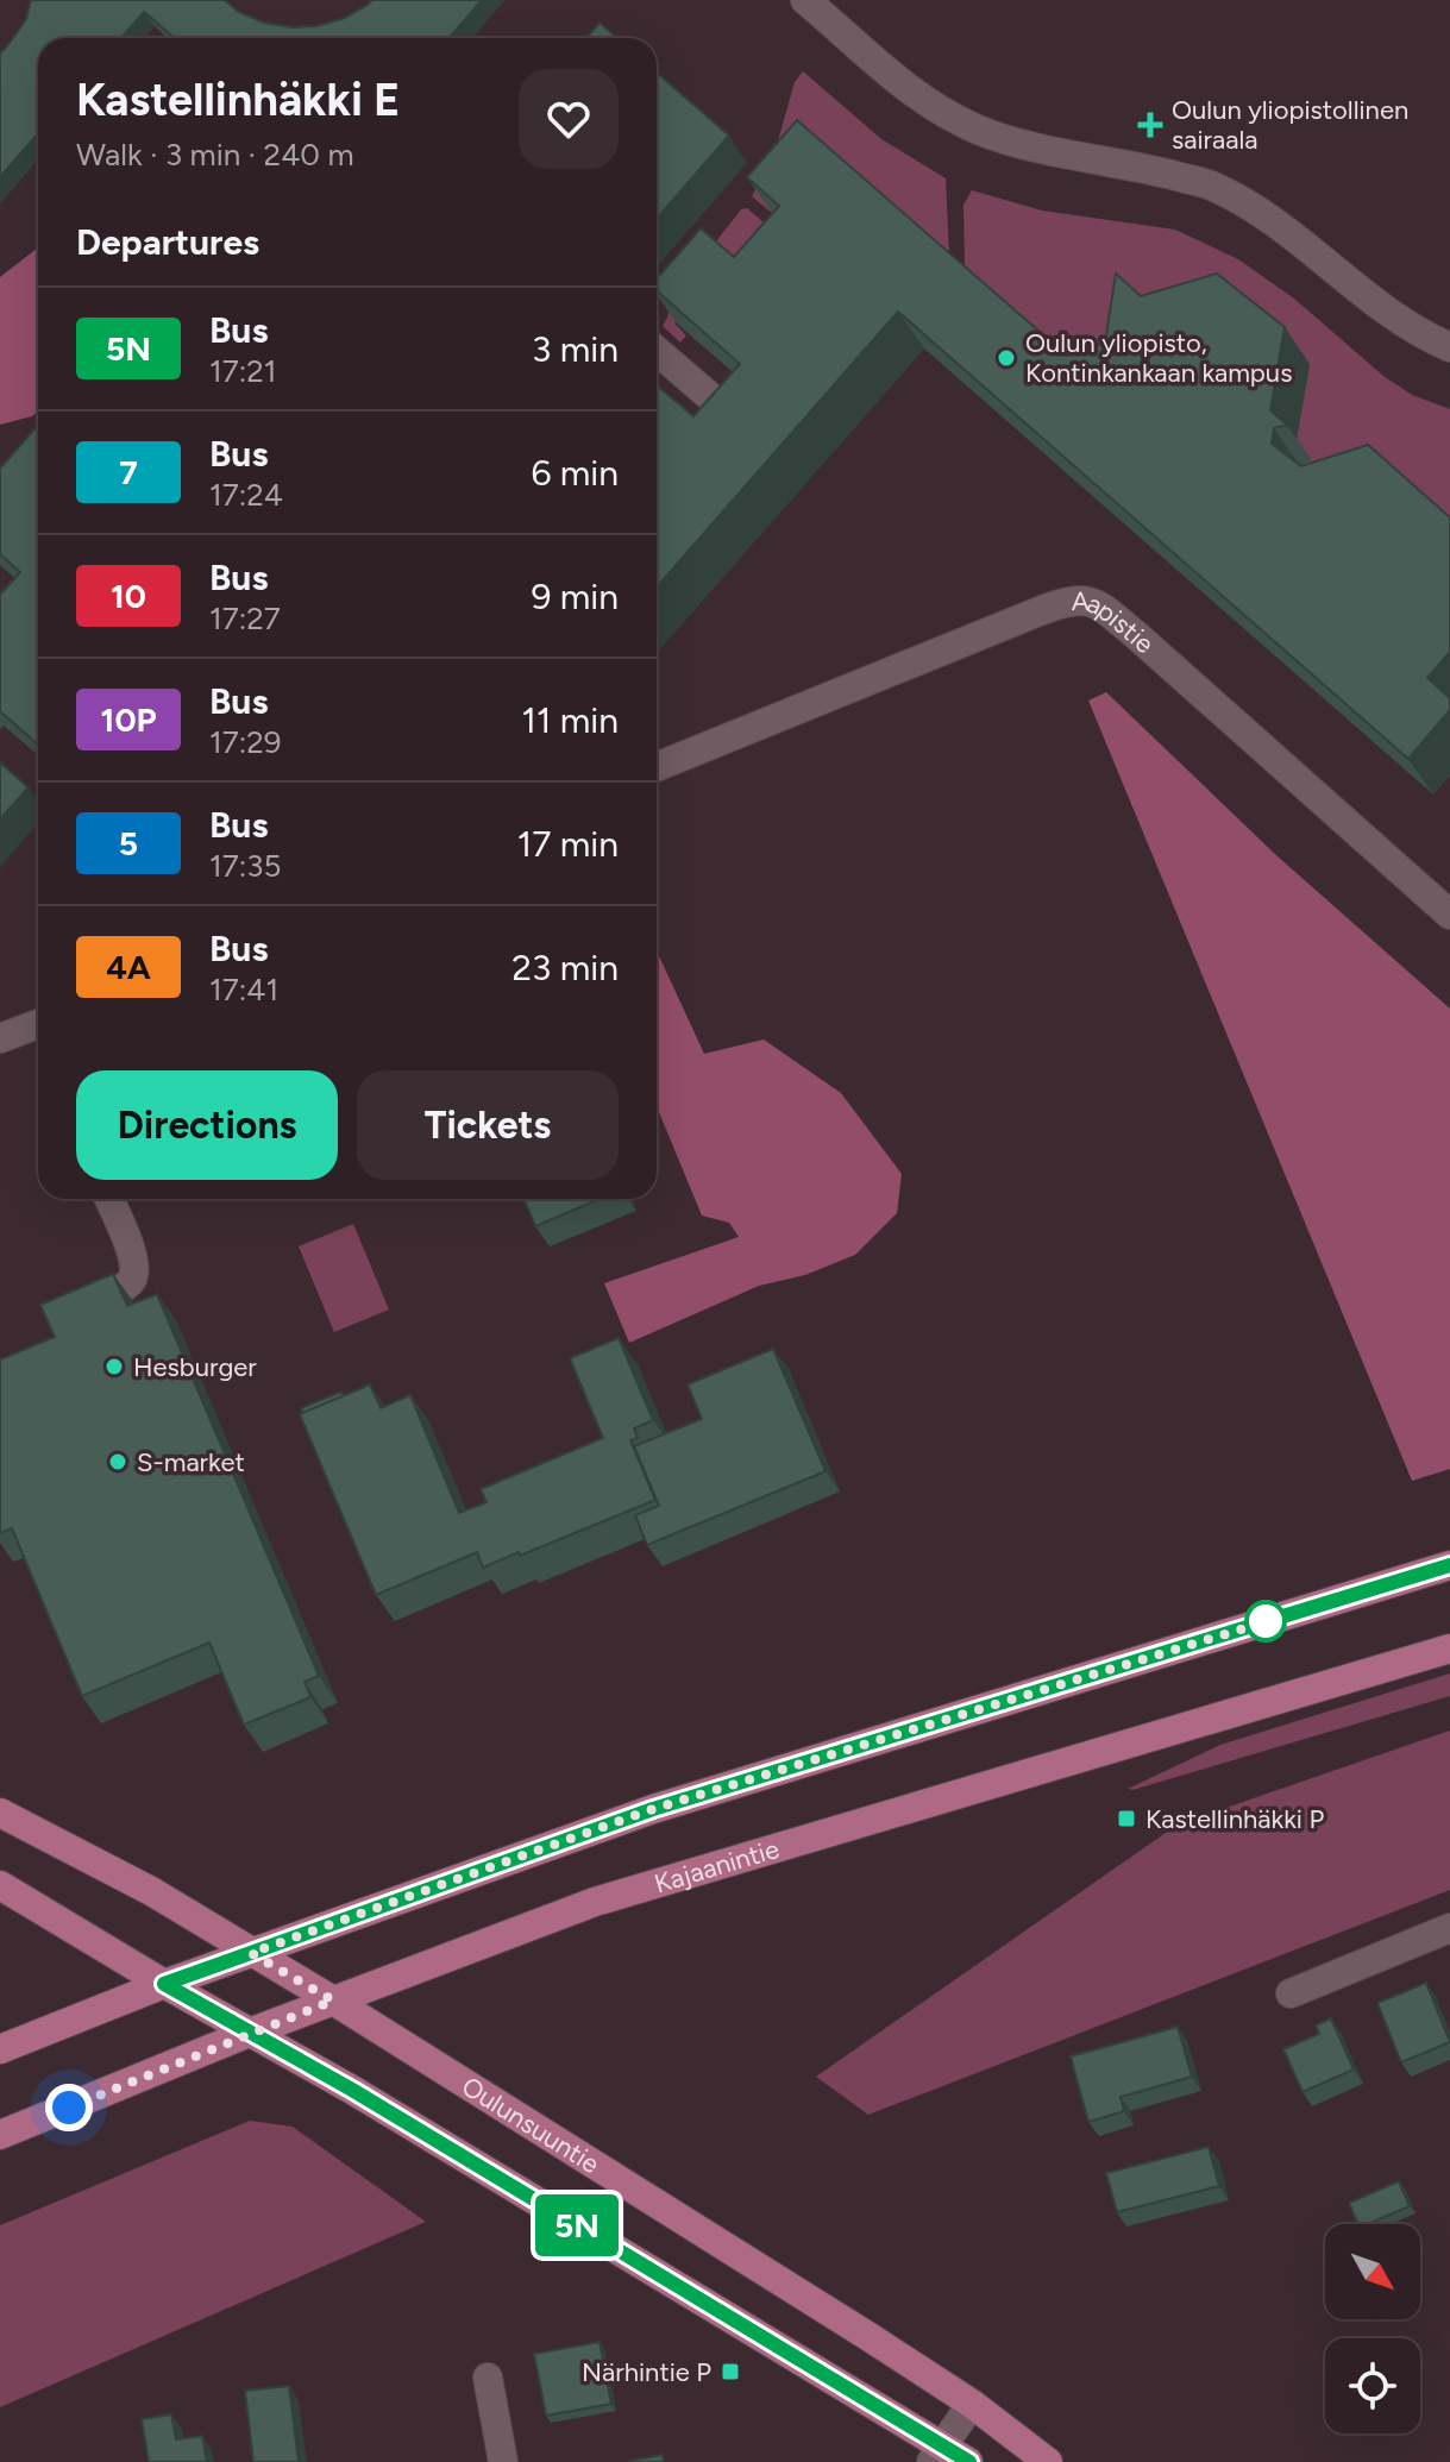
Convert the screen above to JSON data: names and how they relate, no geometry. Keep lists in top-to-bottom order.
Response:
{
  "streets": {
    "main road": ["Kajaanintie", "Oulunsuuntie"],
    "street": ["Aapistie"]
  },
  "crossings": [
    ["Kajaanintie", "Oulunsuuntie"]
  ],
  "places": {
    "health": ["Oulun yliopistollinen sairaala"],
    "other": ["Oulun yliopisto, Kontinkankaan kampus", "Hesburger", "S-market"],
    "transit": ["Kastellinhäkki P", "Närhintie P"]
  },
  "lines": ["bus line 5N"],
  "north": "bottom right",
  "page": {
    "on_map": "5N",
    "heading": [
      ["Kastellinhäkki E", "Walk · 3 min · 240 m"],
      "Departures"
    ],
    "list": [
      {
        "mark": "5N",
        "name": "Bus",
        "note": "17:21",
        "value": "3 min"
      },
      {
        "mark": "7",
        "name": "Bus",
        "note": "17:24",
        "value": "6 min"
      },
      {
        "mark": "10",
        "name": "Bus",
        "note": "17:27",
        "value": "9 min"
      },
      {
        "mark": "10P",
        "name": "Bus",
        "note": "17:29",
        "value": "11 min"
      },
      {
        "mark": "5",
        "name": "Bus",
        "note": "17:35",
        "value": "17 min"
      },
      {
        "mark": "4A",
        "name": "Bus",
        "note": "17:41",
        "value": "23 min"
      }
    ],
    "buttons": ["Directions", "Tickets"]
  }
}
